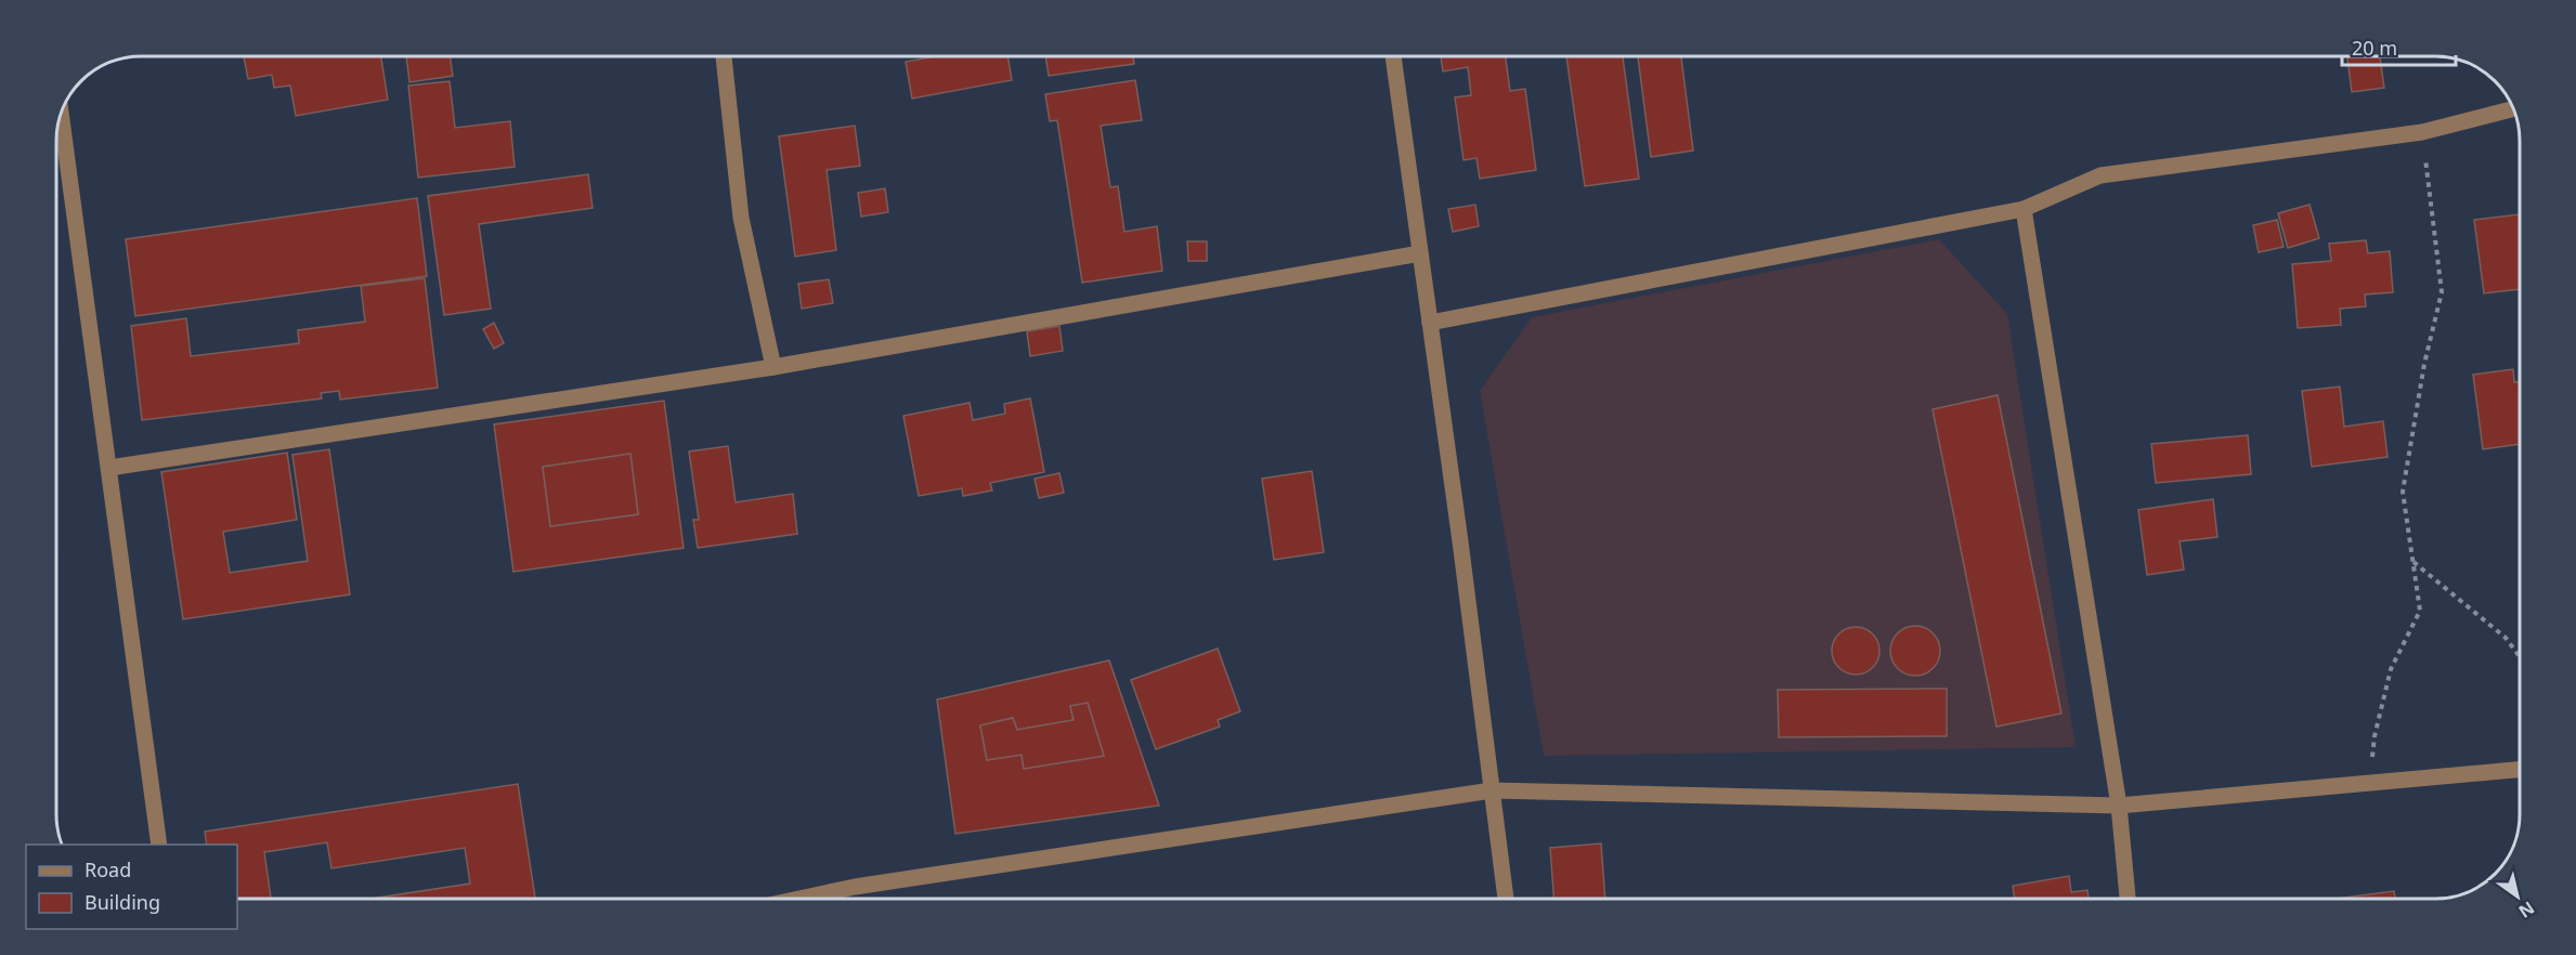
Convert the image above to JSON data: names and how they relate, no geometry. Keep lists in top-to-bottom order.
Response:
{
  "legend": ["Road", "Building"],
  "scale_bar": "20 m",
  "north": "bottom right"
}
